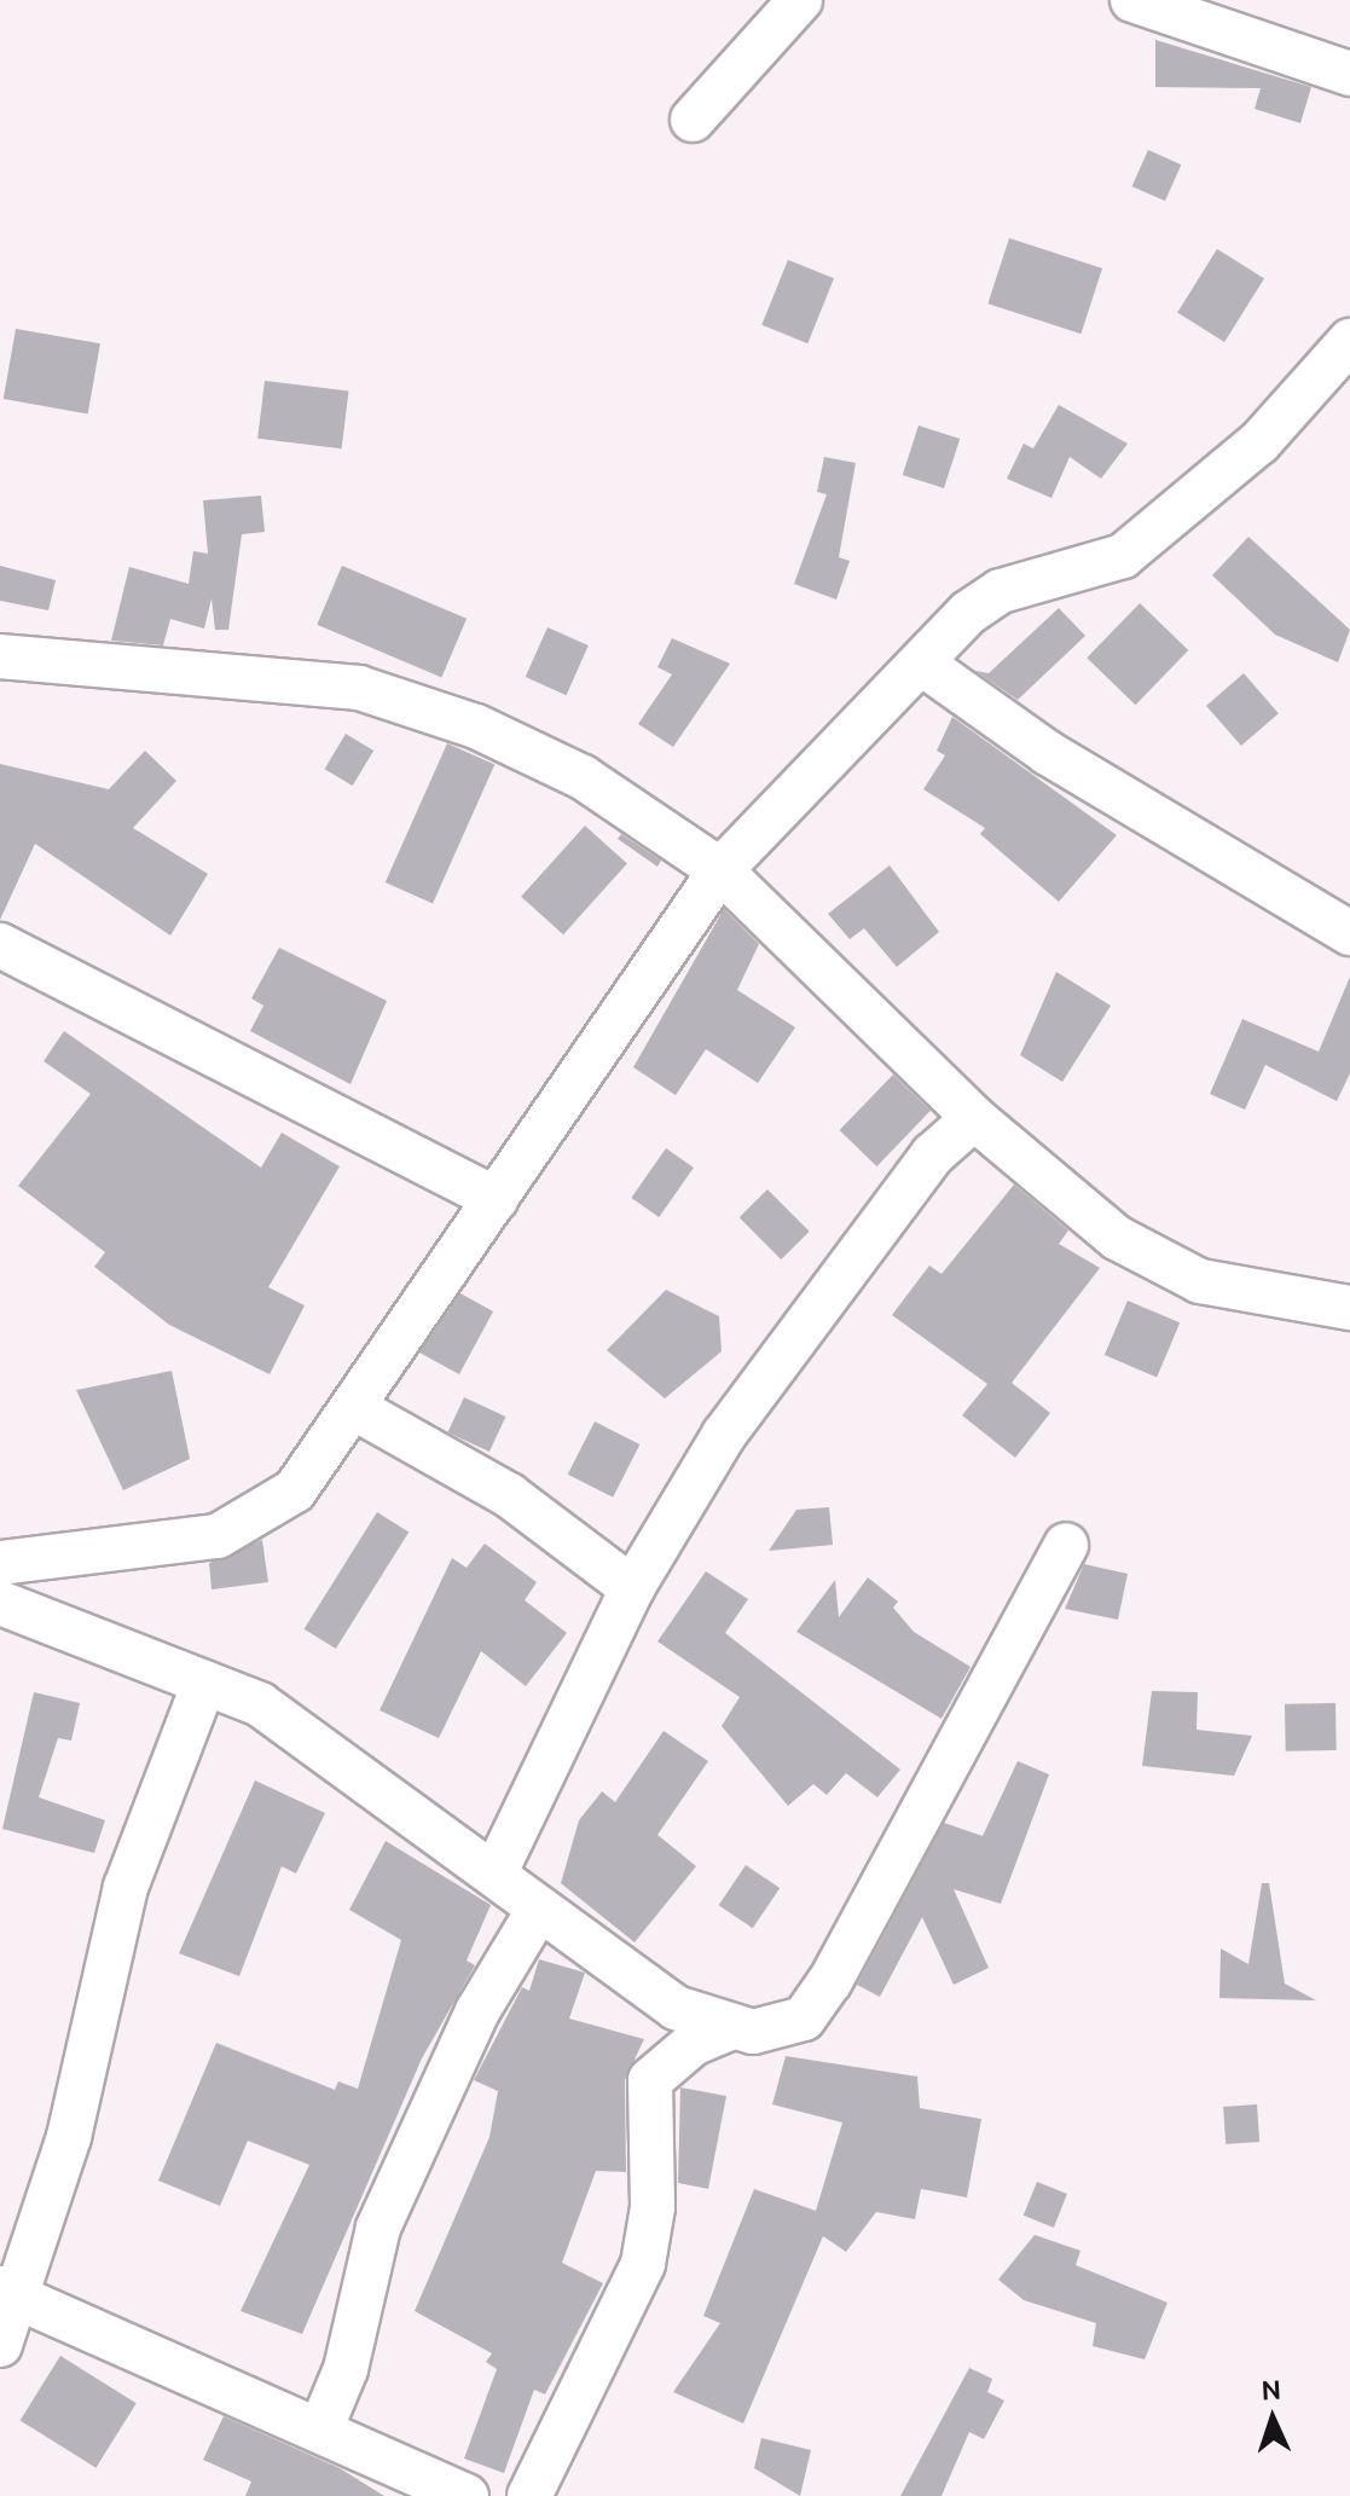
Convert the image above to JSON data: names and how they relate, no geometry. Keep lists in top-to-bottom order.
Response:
{
  "north": "top"
}
